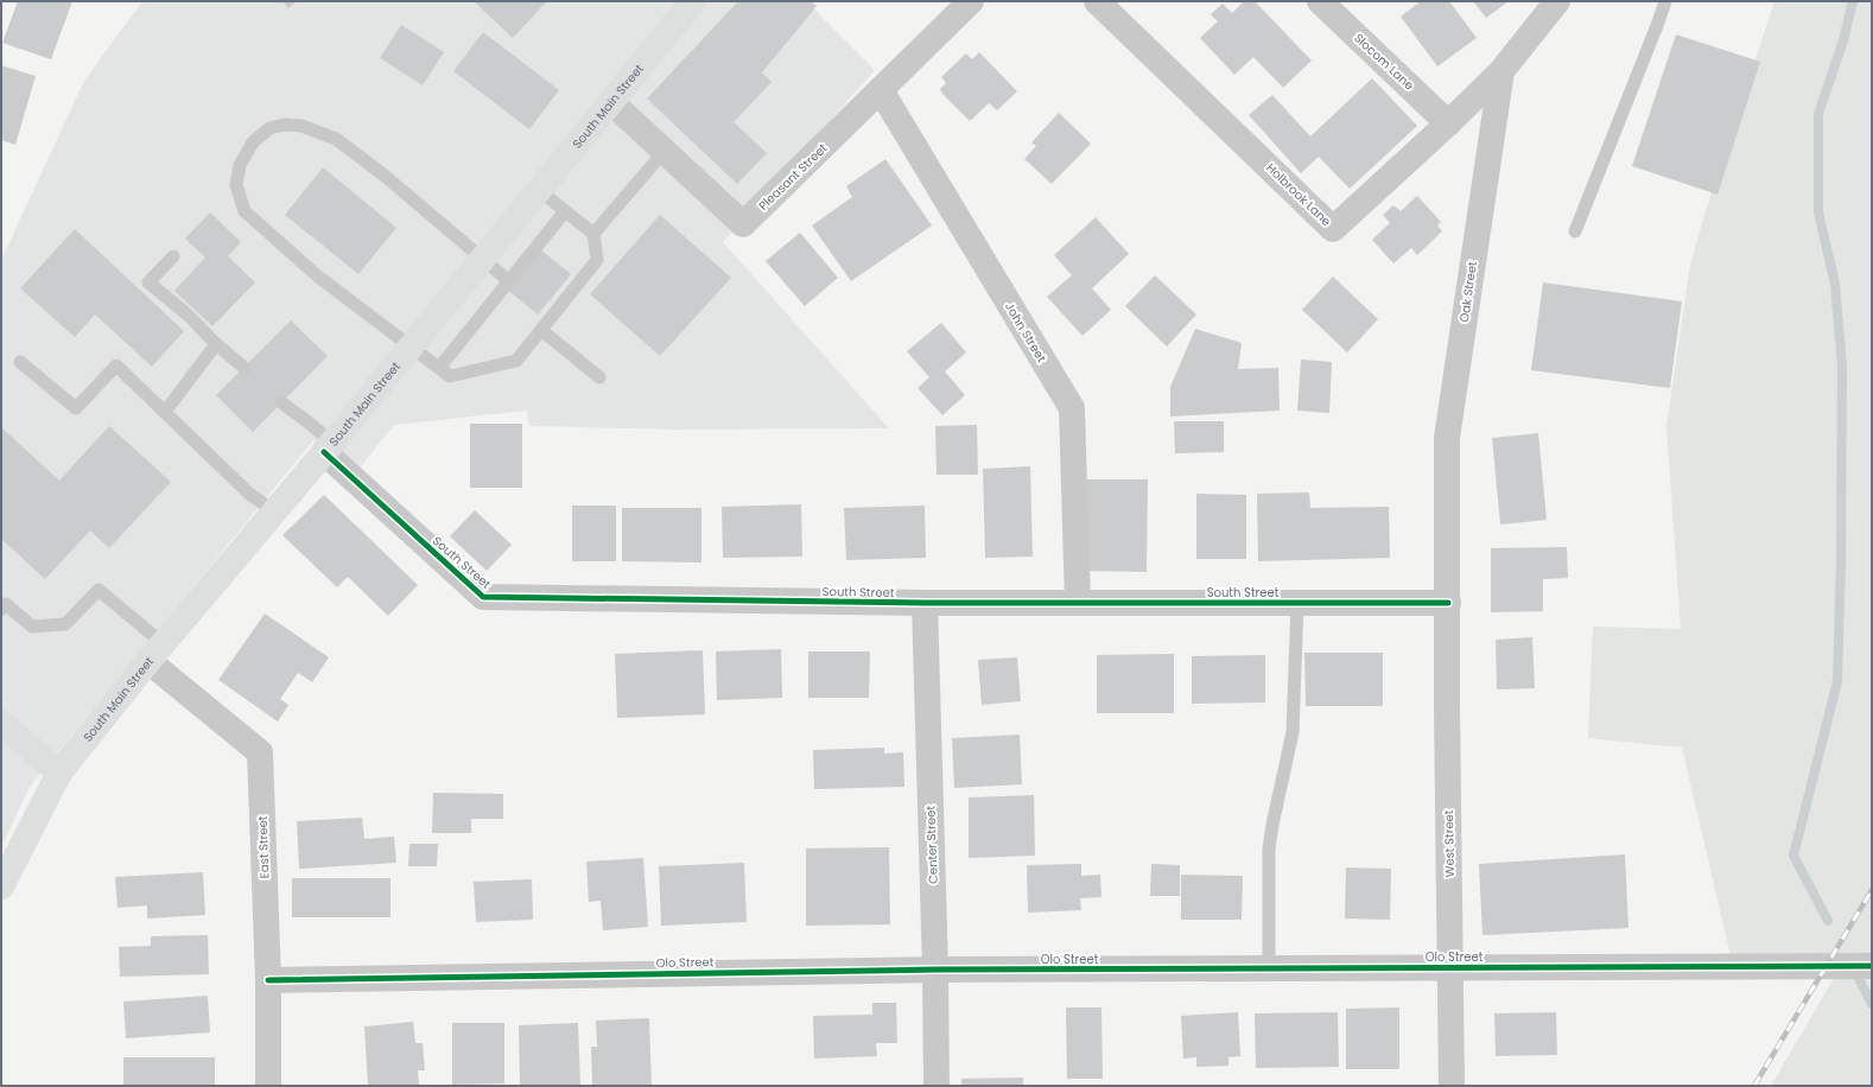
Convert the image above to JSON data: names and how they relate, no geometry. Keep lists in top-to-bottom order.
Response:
{
  "streets": {
    "main road": ["South Main Street"],
    "street": [
      "Slocom Lane",
      "Pleasant Street",
      "Holbrook Lane",
      "Oak Street",
      "John Street",
      "South Street",
      "West Street",
      "Center Street",
      "East Street",
      "Olo Street"
    ]
  },
  "crossings": [
    ["Slocom Lane", "Holbrook Lane"],
    ["South Main Street", "Pleasant Street"],
    ["South Main Street", "South Street"],
    ["South Main Street", "East Street"],
    ["Pleasant Street", "John Street"],
    ["Holbrook Lane", "Oak Street"],
    ["Oak Street", "South Street"],
    ["Oak Street", "West Street"],
    ["John Street", "South Street"],
    ["South Street", "West Street"],
    ["South Street", "Center Street"],
    ["West Street", "Olo Street"],
    ["Center Street", "Olo Street"],
    ["East Street", "Olo Street"]
  ]
}
